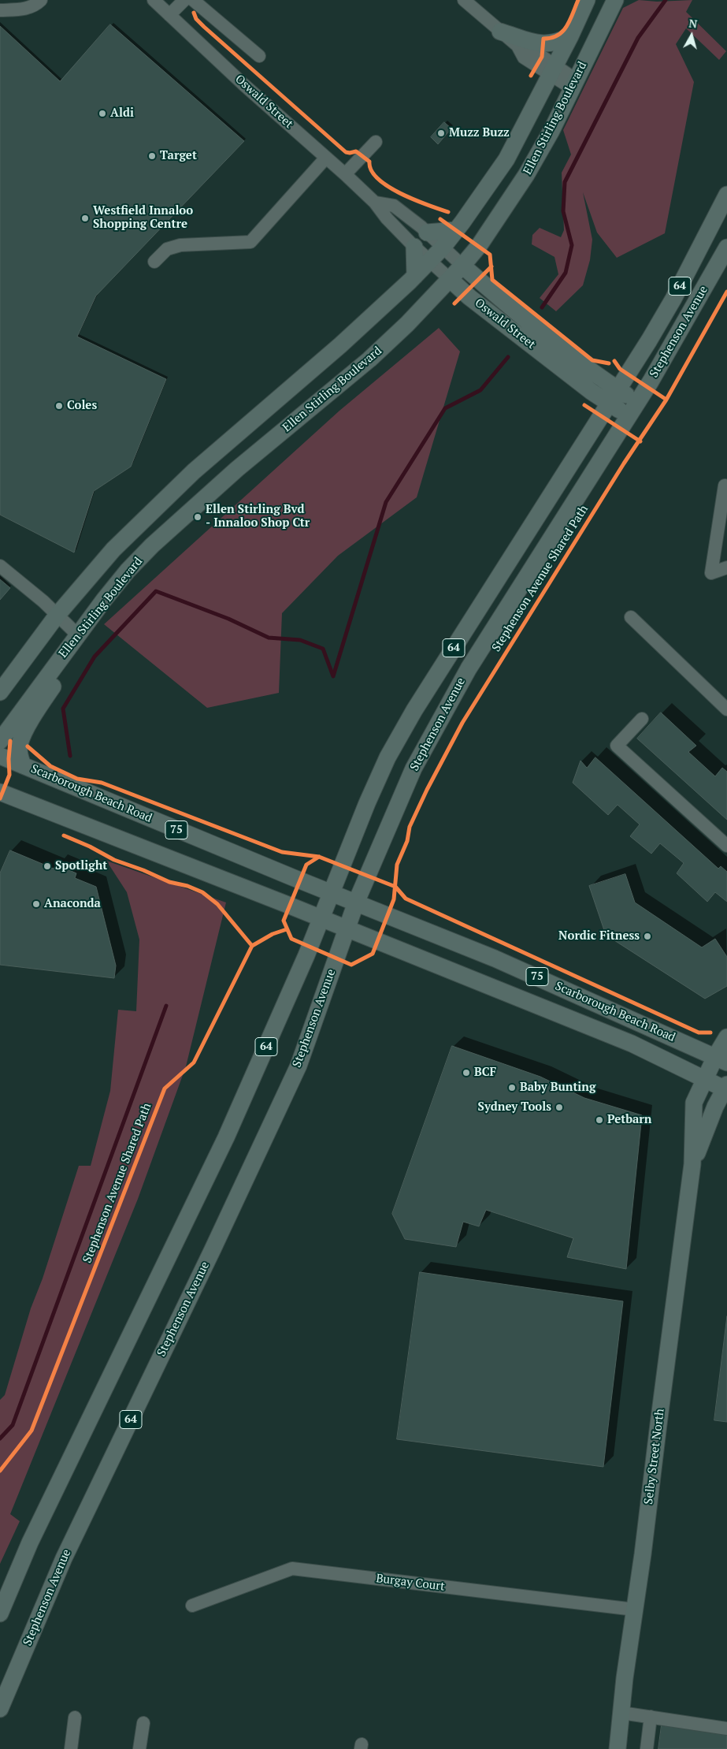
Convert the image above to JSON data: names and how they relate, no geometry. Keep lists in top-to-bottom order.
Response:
{
  "streets": {
    "main road": [
      "Oswald Street",
      "Ellen Stirling Boulevard",
      "64",
      "Stephenson Avenue",
      "Scarborough Beach Road",
      "75",
      "Selby Street North"
    ],
    "street": ["Burgay Court"],
    "cycle path": ["Stephenson Avenue Shared Path"]
  },
  "crossings": [
    ["Oswald Street", "Ellen Stirling Boulevard"],
    ["Oswald Street", "Stephenson Avenue"],
    ["Stephenson Avenue", "Scarborough Beach Road"],
    ["Scarborough Beach Road", "Selby Street North"],
    ["Selby Street North", "Burgay Court"]
  ],
  "places": [
    "Aldi",
    "Muzz Buzz",
    "Target",
    "Westfield Innaloo Shopping Centre",
    "Coles",
    "Ellen Stirling Bvd - Innaloo Shop Ctr",
    "Spotlight",
    "Anaconda",
    "Nordic Fitness",
    "BCF",
    "Baby Bunting",
    "Sydney Tools",
    "Petbarn"
  ],
  "north": "top"
}
